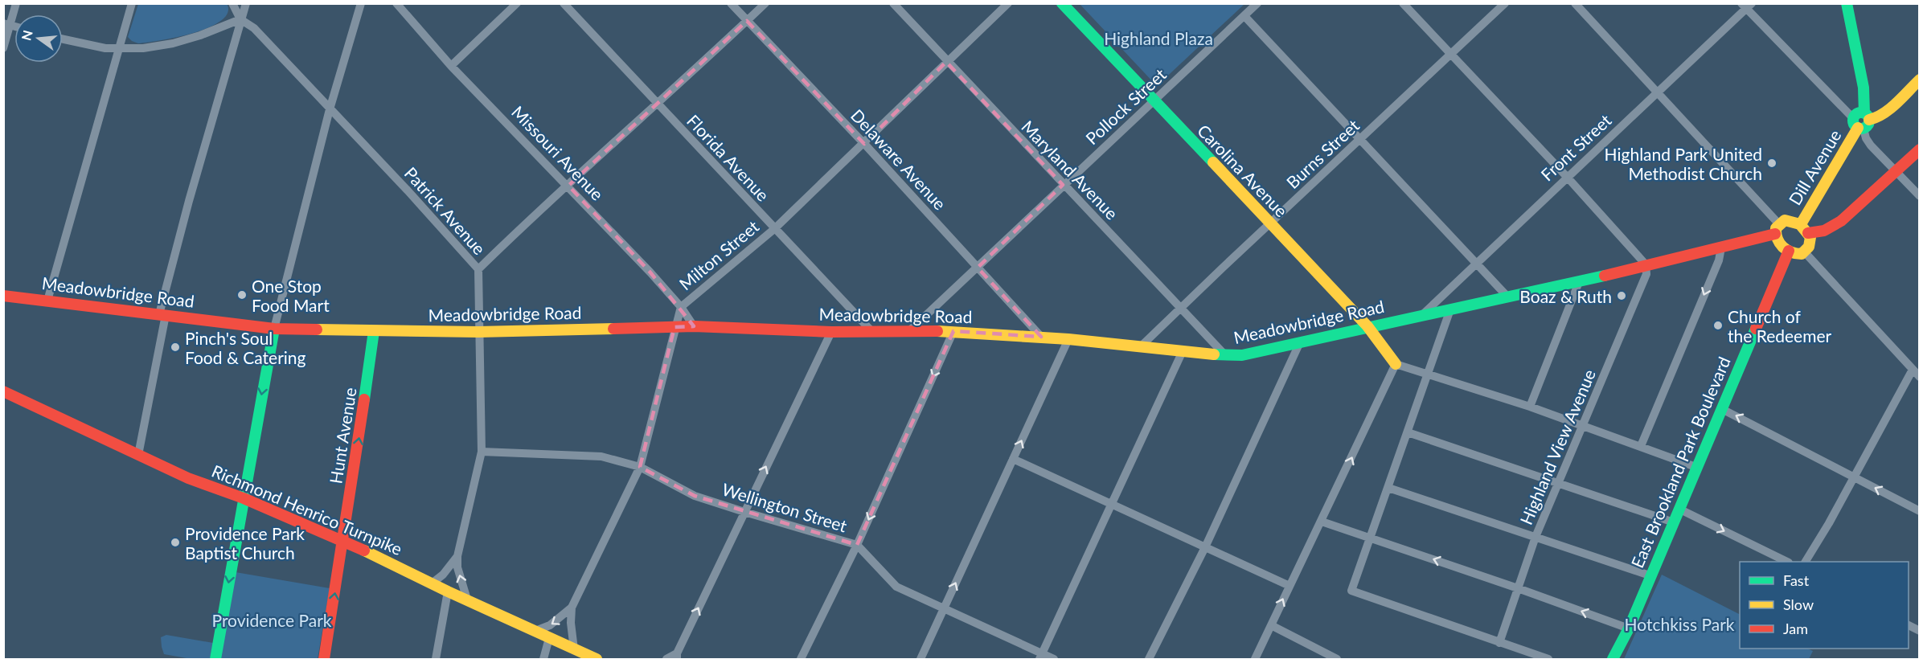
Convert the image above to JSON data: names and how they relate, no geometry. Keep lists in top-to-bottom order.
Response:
{
  "streets": {
    "main road": [
      "Dill Avenue",
      "Carolina Avenue",
      "Meadowbridge Road",
      "Hunt Avenue",
      "East Brookland Park Boulevard",
      "Richmond Henrico Turnpike"
    ],
    "street": [
      "Pollock Street",
      "Front Street",
      "Missouri Avenue",
      "Burns Street",
      "Florida Avenue",
      "Delaware Avenue",
      "Maryland Avenue",
      "Patrick Avenue",
      "Milton Street",
      "Highland View Avenue",
      "Wellington Street"
    ]
  },
  "crossings": [
    ["Pollock Street", "Delaware Avenue"],
    ["Pollock Street", "Maryland Avenue"],
    ["Pollock Street", "Carolina Avenue"],
    ["Pollock Street", "Meadowbridge Road"],
    ["Front Street", "Meadowbridge Road"],
    ["Missouri Avenue", "Milton Street"],
    ["Missouri Avenue", "Meadowbridge Road"],
    ["Burns Street", "Maryland Avenue"],
    ["Burns Street", "Carolina Avenue"],
    ["Burns Street", "Meadowbridge Road"],
    ["Florida Avenue", "Milton Street"],
    ["Florida Avenue", "Meadowbridge Road"],
    ["Delaware Avenue", "Milton Street"],
    ["Delaware Avenue", "Meadowbridge Road"],
    ["Dill Avenue", "Meadowbridge Road"],
    ["Dill Avenue", "East Brookland Park Boulevard"],
    ["Maryland Avenue", "Milton Street"],
    ["Maryland Avenue", "Meadowbridge Road"],
    ["Carolina Avenue", "Meadowbridge Road"],
    ["Patrick Avenue", "Meadowbridge Road"],
    ["Patrick Avenue", "Wellington Street"],
    ["Patrick Avenue", "Richmond Henrico Turnpike"],
    ["Milton Street", "Meadowbridge Road"],
    ["Milton Street", "Wellington Street"],
    ["Milton Street", "Richmond Henrico Turnpike"],
    ["Meadowbridge Road", "Hunt Avenue"],
    ["Meadowbridge Road", "Highland View Avenue"],
    ["Meadowbridge Road", "East Brookland Park Boulevard"],
    ["Hunt Avenue", "Richmond Henrico Turnpike"]
  ],
  "one_way": ["Hunt Avenue"],
  "parks": ["Highland Plaza", "Providence Park", "Hotchkiss Park"],
  "places": [
    "Highland Park United Methodist Church",
    "One Stop Food Mart",
    "Boaz & Ruth",
    "Church of the Redeemer",
    "Pinch's Soul Food & Catering",
    "Providence Park Baptist Church"
  ],
  "legend": ["Fast", "Slow", "Jam"],
  "north": "left"
}
